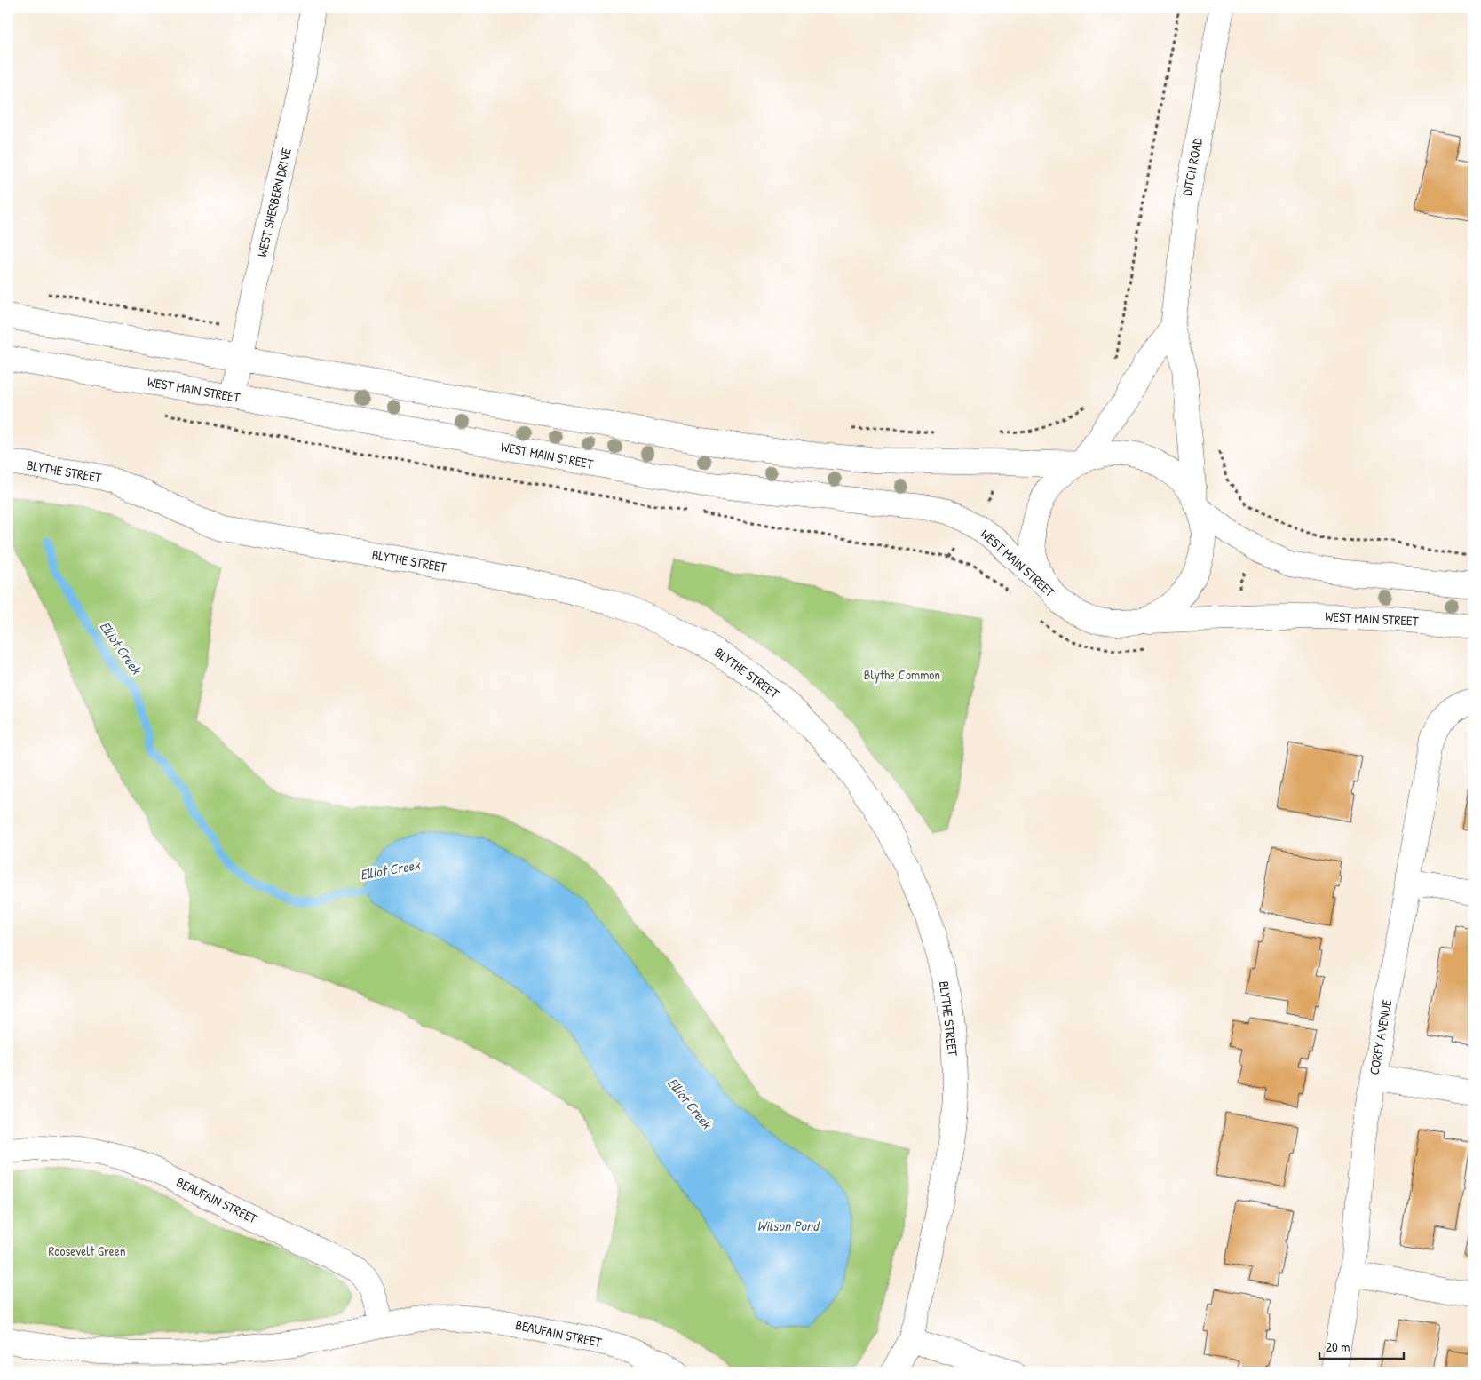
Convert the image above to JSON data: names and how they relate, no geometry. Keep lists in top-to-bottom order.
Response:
{
  "streets": {
    "street": [
      "DITCH ROAD",
      "WEST SHERBERN DRIVE",
      "WEST MAIN STREET",
      "BLYTHE STREET",
      "COREY AVENUE",
      "BEAUFAIN STREET"
    ]
  },
  "crossings": [
    ["DITCH ROAD", "WEST MAIN STREET"],
    ["WEST SHERBERN DRIVE", "WEST MAIN STREET"]
  ],
  "water": ["Elliot Creek", "Wilson Pond"],
  "parks": ["Blythe Common", "Roosevelt Green"],
  "scale_bar": "20 m"
}
